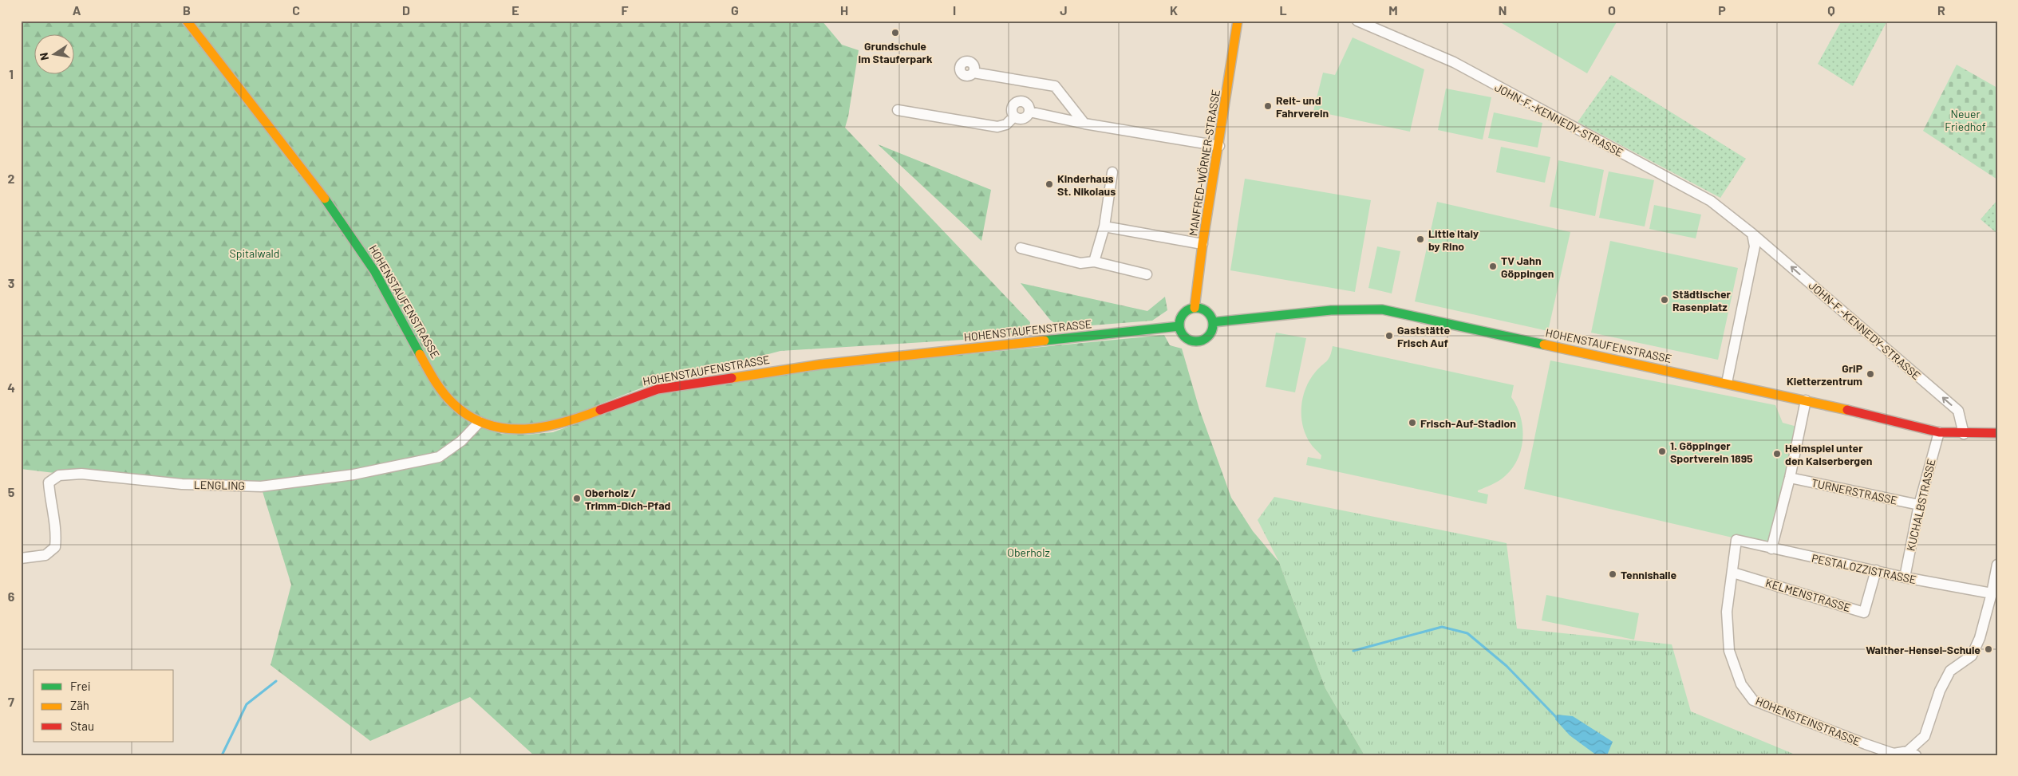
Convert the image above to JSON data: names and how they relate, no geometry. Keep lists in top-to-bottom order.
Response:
{
  "streets": {
    "main road": ["MANFRED-WÖRNER-STRASSE", "HOHENSTAUFENSTRASSE"],
    "street": [
      "JOHN-F.-KENNEDY-STRASSE",
      "LENGLING",
      "TURNERSTRASSE",
      "KUCHALBSTRASSE",
      "PESTALOZZISTRASSE",
      "KELMENSTRASSE",
      "HOHENSTEINSTRASSE"
    ]
  },
  "crossings": [
    ["JOHN-F.-KENNEDY-STRASSE", "HOHENSTAUFENSTRASSE"],
    ["MANFRED-WÖRNER-STRASSE", "HOHENSTAUFENSTRASSE"],
    ["HOHENSTAUFENSTRASSE", "LENGLING"],
    ["HOHENSTAUFENSTRASSE", "KUCHALBSTRASSE"],
    ["TURNERSTRASSE", "KUCHALBSTRASSE"],
    ["KUCHALBSTRASSE", "PESTALOZZISTRASSE"],
    ["PESTALOZZISTRASSE", "KELMENSTRASSE"],
    ["PESTALOZZISTRASSE", "HOHENSTEINSTRASSE"],
    ["KELMENSTRASSE", "HOHENSTEINSTRASSE"]
  ],
  "one_way": ["JOHN-F.-KENNEDY-STRASSE"],
  "parks": ["Neuer Friedhof", "Spitalwald", "Oberholz"],
  "places": [
    "Grundschule im Stauferpark",
    "Reit- und Fahrverein",
    "Kinderhaus St. Nikolaus",
    "Little Italy by Rino",
    "TV Jahn Göppingen",
    "Städtischer Rasenplatz",
    "Gaststätte Frisch Auf",
    "GriP Kletterzentrum",
    "Frisch-Auf-Stadion",
    "1. Göppinger Sportverein 1895",
    "Heimspiel unter den Kaiserbergen",
    "Oberholz / Trimm-Dich-Pfad",
    "Tennishalle",
    "Walther-Hensel-Schule"
  ],
  "legend": ["Frei", "Zäh", "Stau"],
  "north": "left",
  "grid": {
    "columns": [
      "A",
      "B",
      "C",
      "D",
      "E",
      "F",
      "G",
      "H",
      "I",
      "J",
      "K",
      "L",
      "M",
      "N",
      "O",
      "P",
      "Q",
      "R"
    ],
    "rows": [
      "1",
      "2",
      "3",
      "4",
      "5",
      "6",
      "7"
    ]
  }
}
